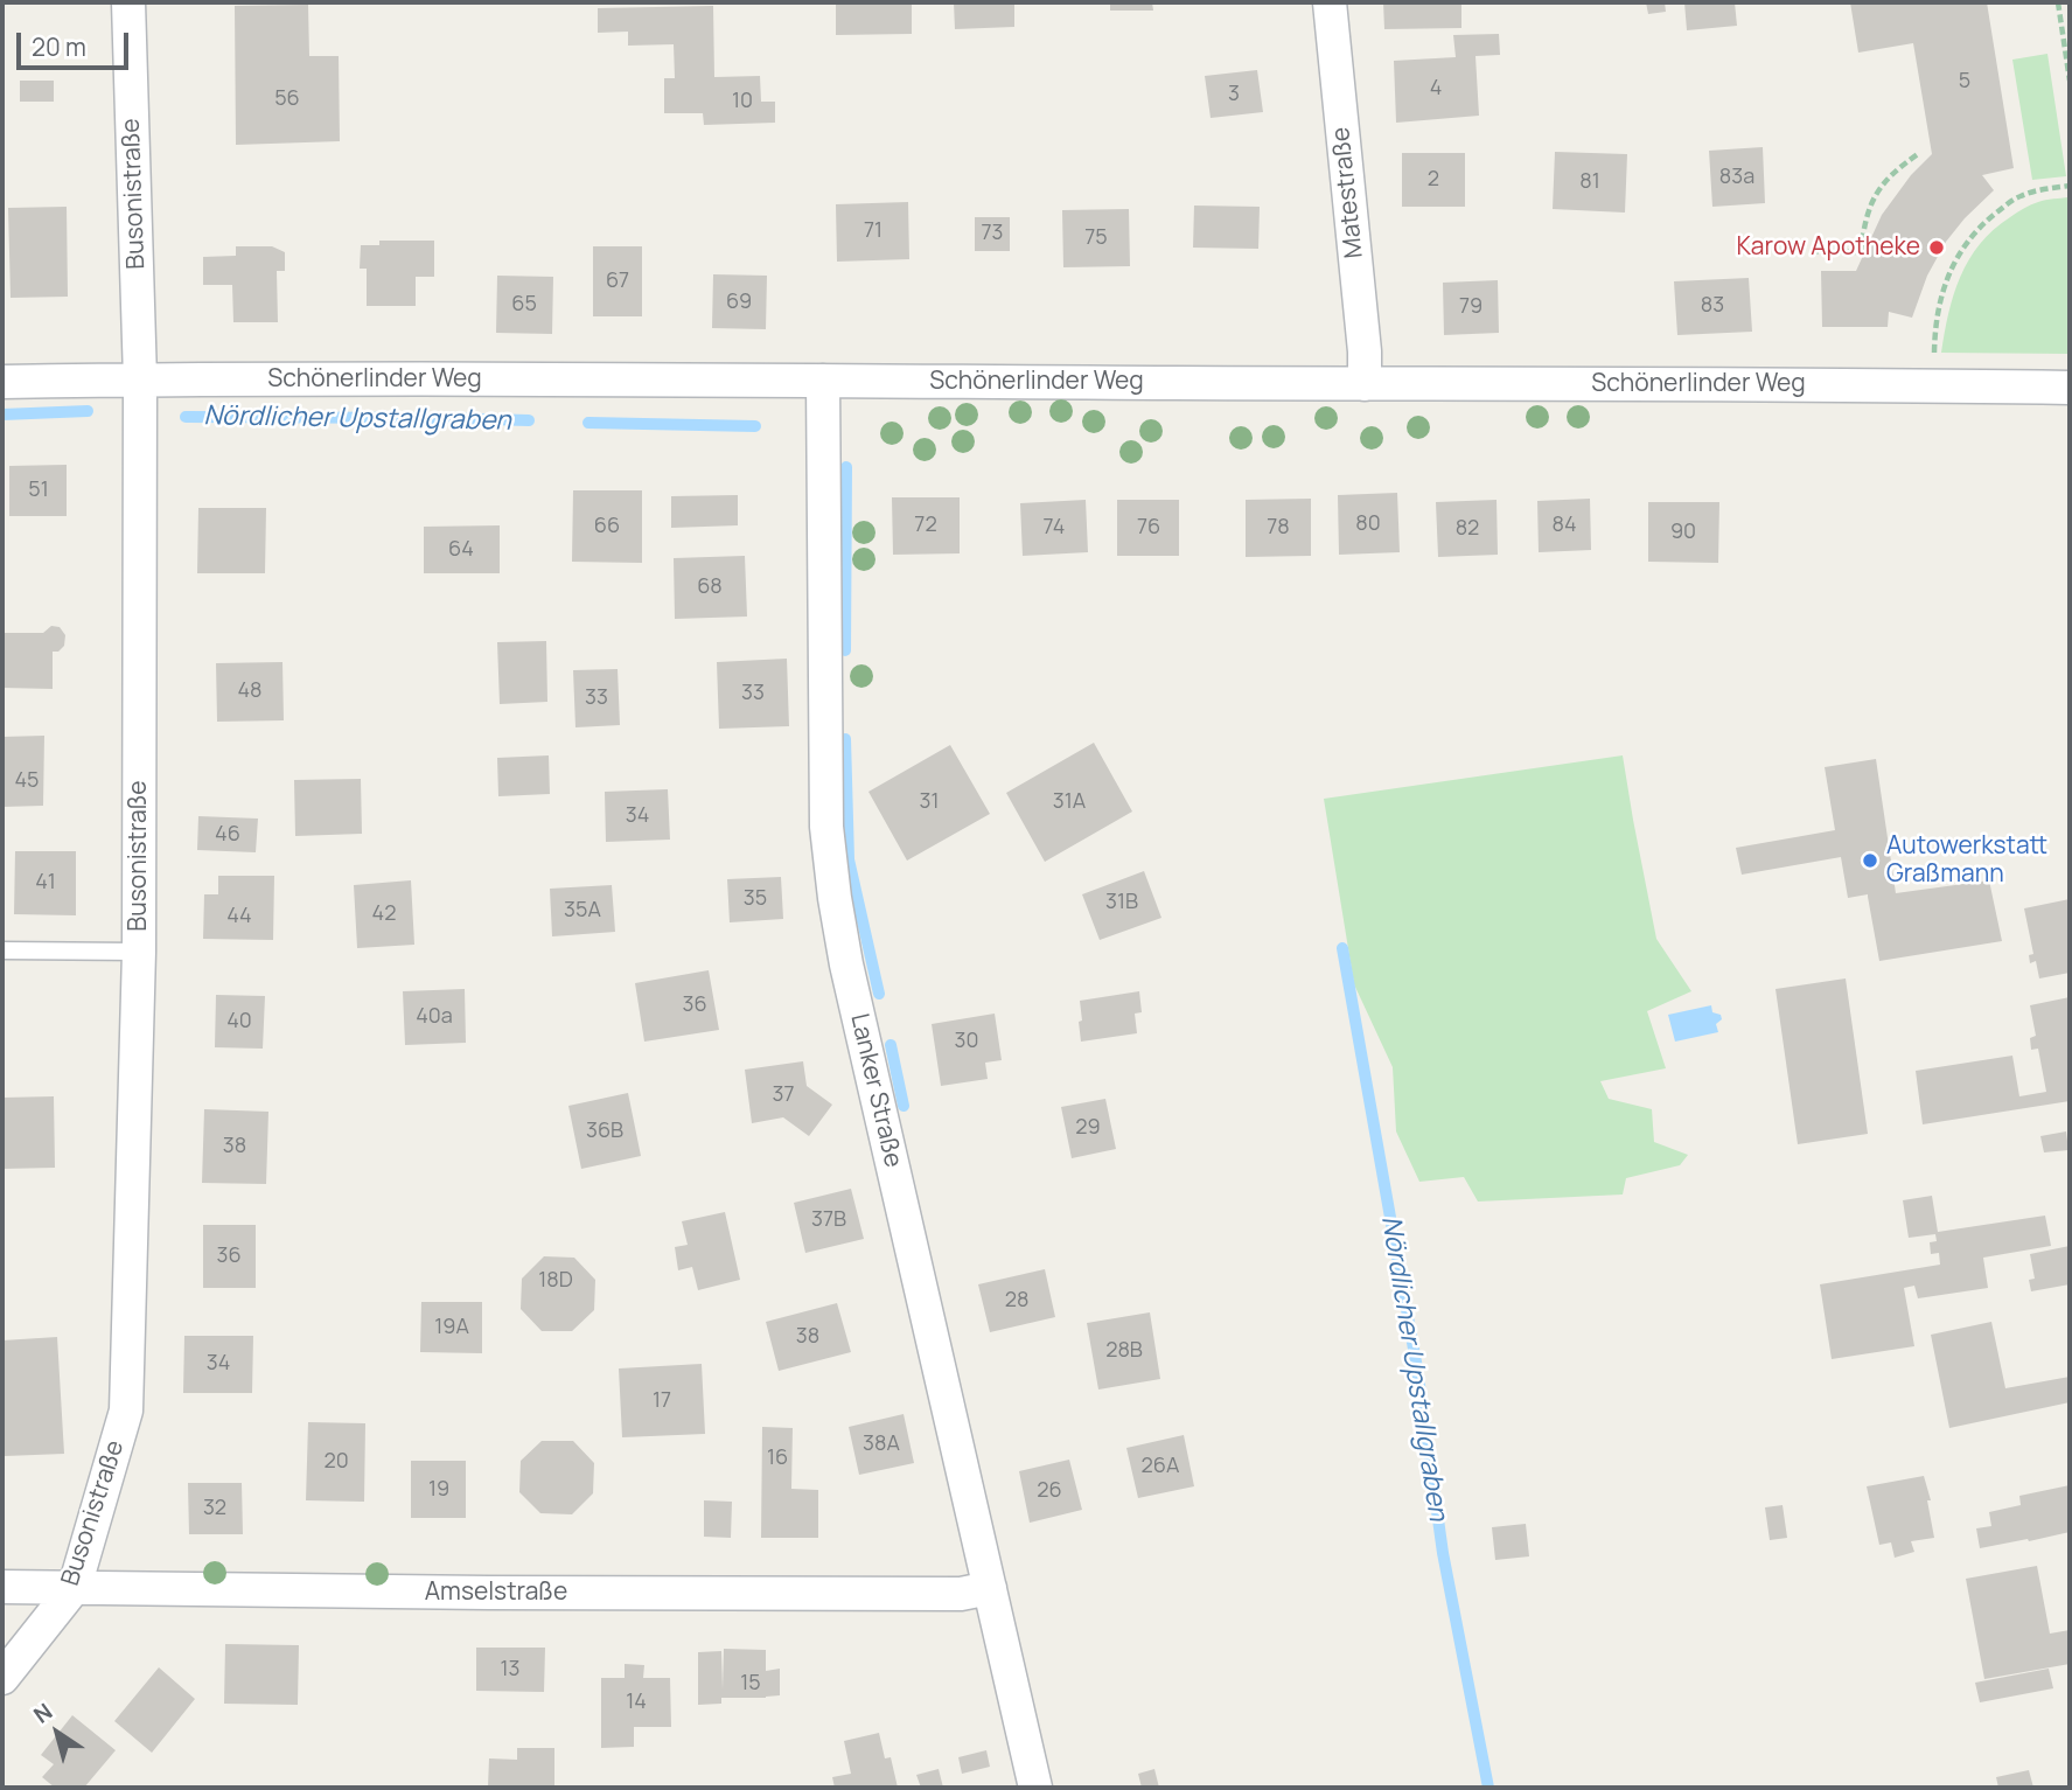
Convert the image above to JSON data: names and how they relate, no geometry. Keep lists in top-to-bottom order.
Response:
{
  "streets": {
    "street": [
      "Matestraße",
      "Busonistraße",
      "Schönerlinder Weg",
      "Lanker Straße",
      "Amselstraße"
    ]
  },
  "crossings": [
    ["Matestraße", "Schönerlinder Weg"],
    ["Busonistraße", "Schönerlinder Weg"],
    ["Busonistraße", "Amselstraße"],
    ["Schönerlinder Weg", "Lanker Straße"],
    ["Lanker Straße", "Amselstraße"]
  ],
  "water": ["Nördlicher Upstallgraben"],
  "places": ["Karow Apotheke", "Autowerkstatt Graßmann"],
  "house_numbers": [
    "5",
    "4",
    "3",
    "56",
    "10",
    "83a",
    "2",
    "81",
    "71",
    "73",
    "75",
    "67",
    "69",
    "65",
    "83",
    "79",
    "51",
    "80",
    "72",
    "84",
    "66",
    "74",
    "76",
    "78",
    "82",
    "90",
    "64",
    "68",
    "48",
    "33",
    "33",
    "45",
    "31",
    "31A",
    "34",
    "46",
    "41",
    "35",
    "31B",
    "35A",
    "42",
    "44",
    "36",
    "40a",
    "40",
    "30",
    "37",
    "29",
    "36B",
    "38",
    "37B",
    "36",
    "18D",
    "28",
    "19A",
    "38",
    "28B",
    "34",
    "17",
    "38A",
    "16",
    "20",
    "26A",
    "19",
    "26",
    "32",
    "13",
    "15",
    "14"
  ],
  "scale_bar": "20 m",
  "north": "top left"
}
